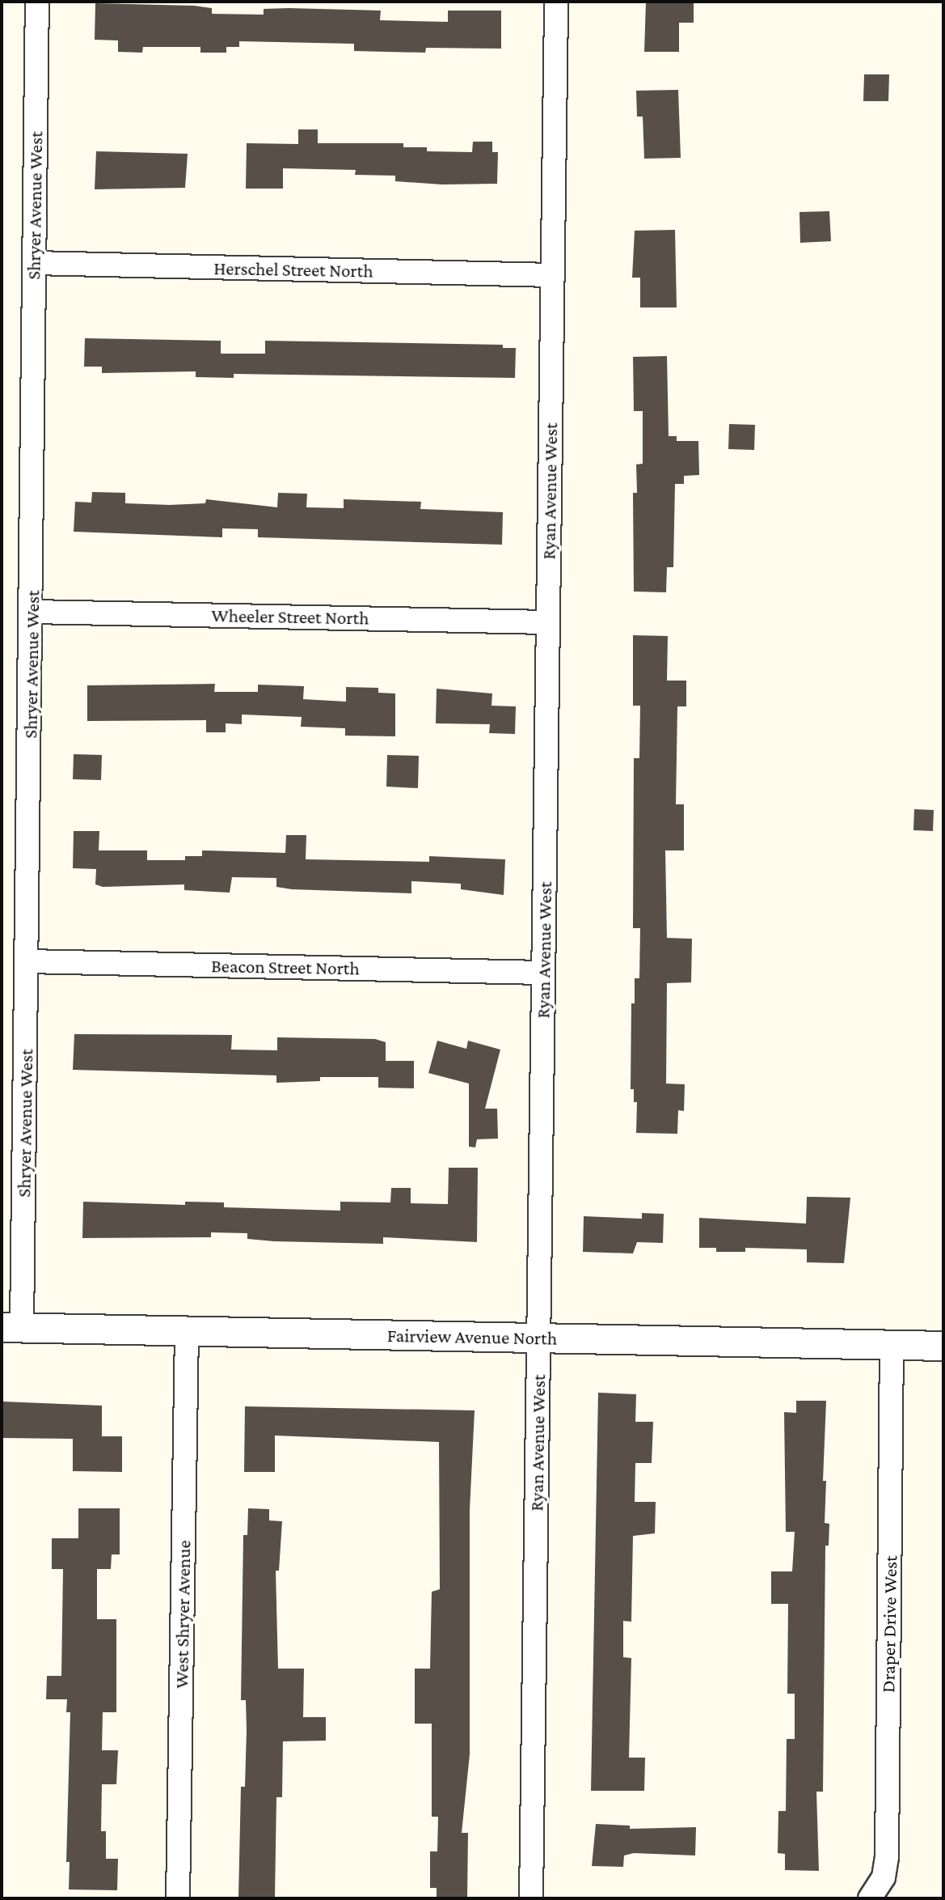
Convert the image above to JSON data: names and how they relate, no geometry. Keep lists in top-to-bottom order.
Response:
{
  "streets": {
    "street": [
      "Shryer Avenue West",
      "Herschel Street North",
      "Ryan Avenue West",
      "Wheeler Street North",
      "Beacon Street North",
      "Fairview Avenue North",
      "West Shryer Avenue",
      "Draper Drive West"
    ]
  },
  "crossings": [
    ["Shryer Avenue West", "Herschel Street North"],
    ["Shryer Avenue West", "Wheeler Street North"],
    ["Shryer Avenue West", "Beacon Street North"],
    ["Shryer Avenue West", "Fairview Avenue North"],
    ["Herschel Street North", "Ryan Avenue West"],
    ["Ryan Avenue West", "Wheeler Street North"],
    ["Ryan Avenue West", "Beacon Street North"],
    ["Ryan Avenue West", "Fairview Avenue North"],
    ["Fairview Avenue North", "West Shryer Avenue"],
    ["Fairview Avenue North", "Draper Drive West"]
  ]
}
